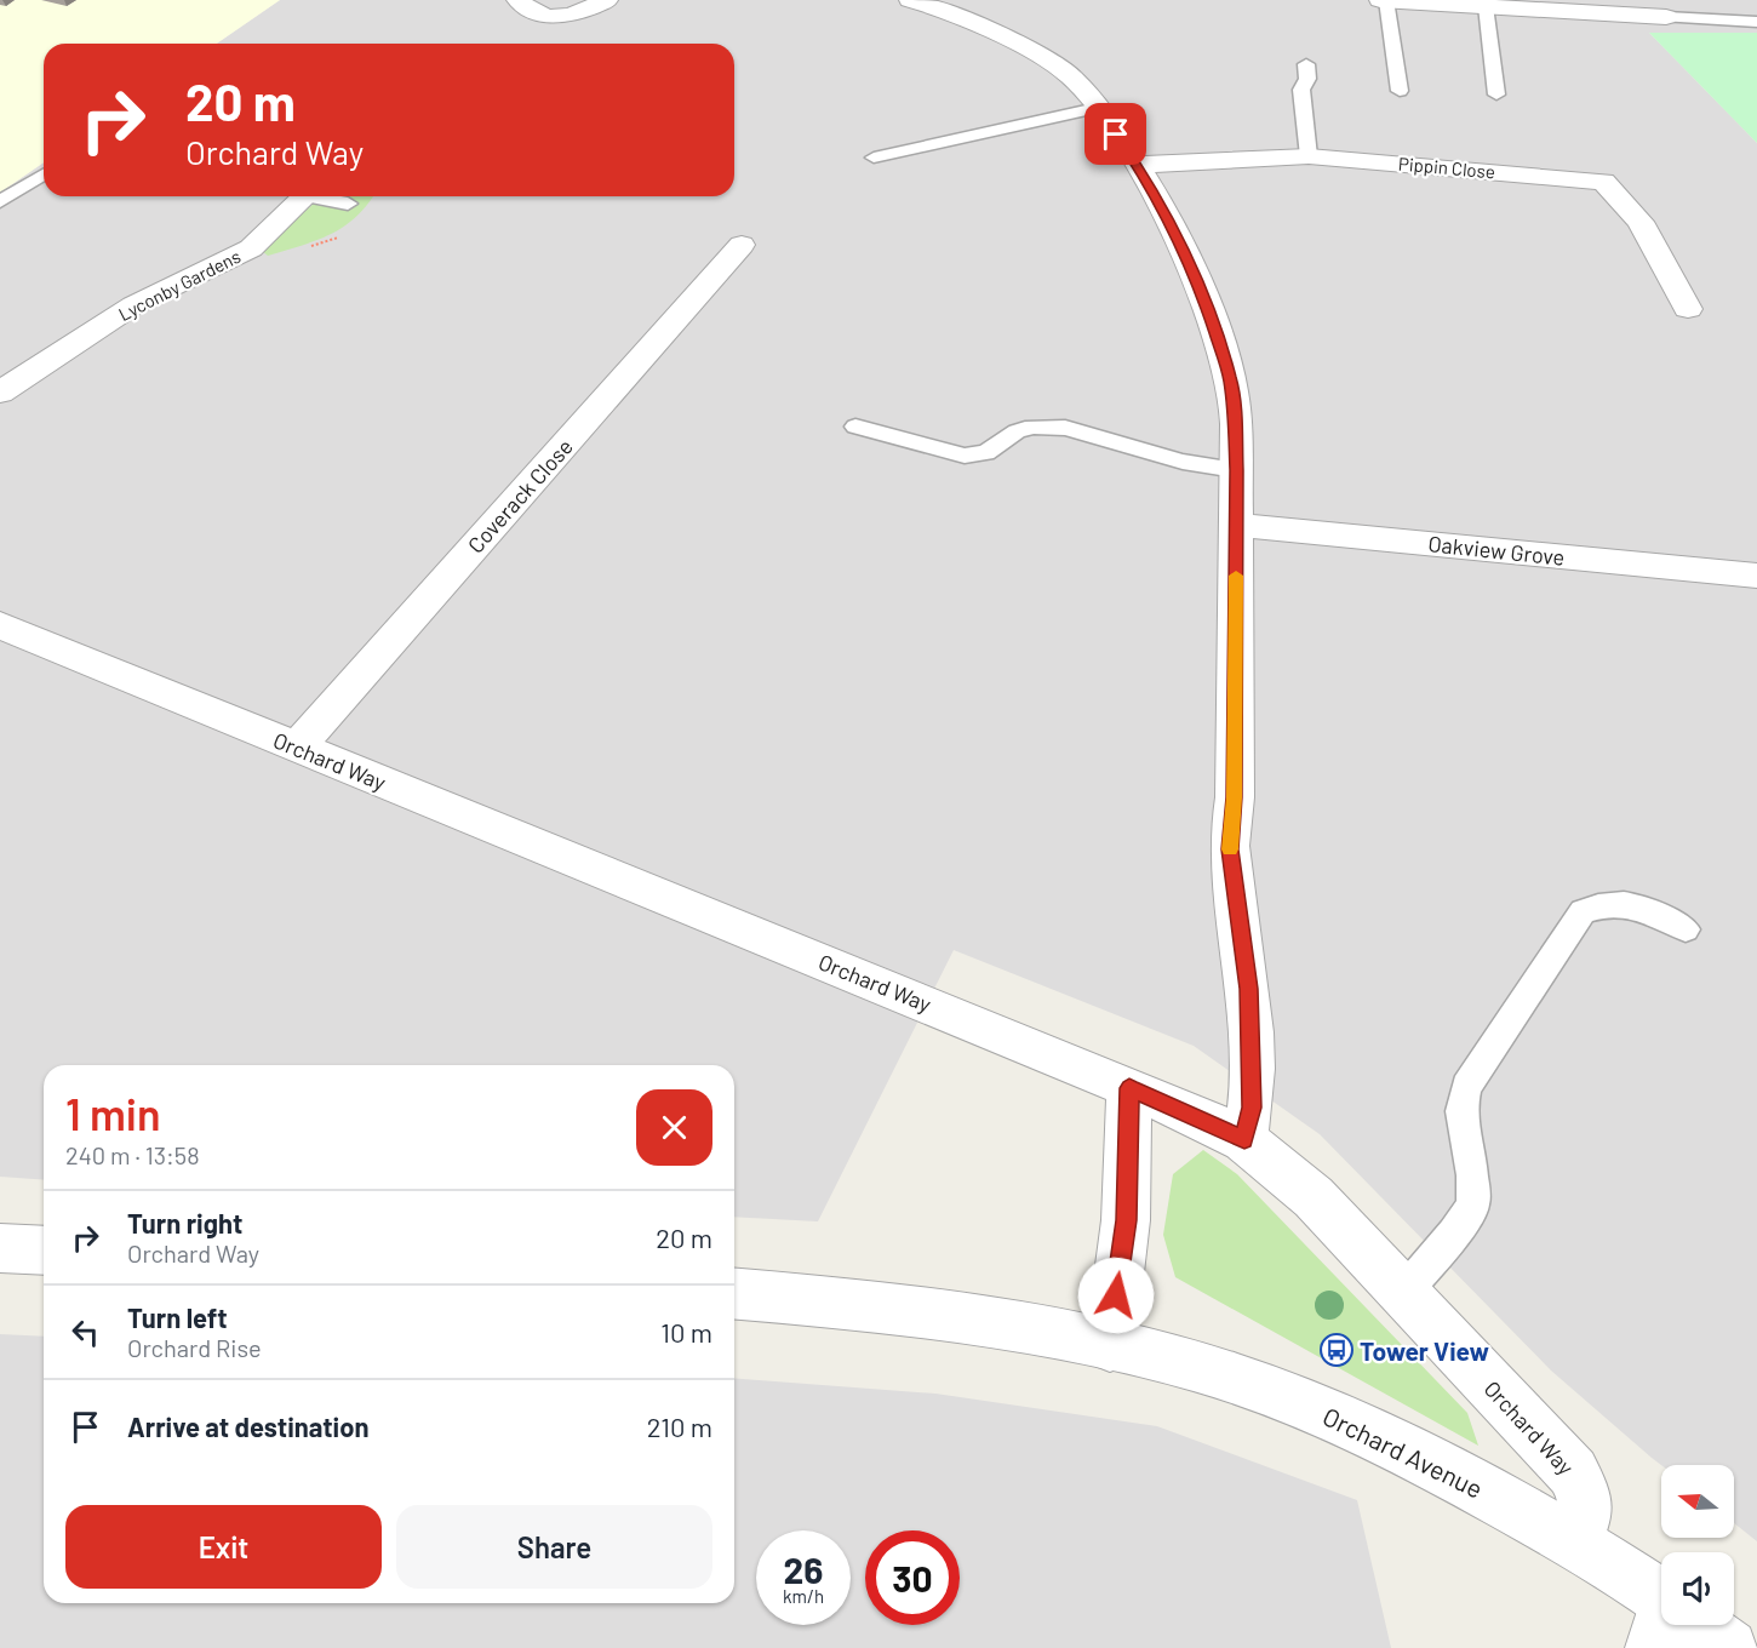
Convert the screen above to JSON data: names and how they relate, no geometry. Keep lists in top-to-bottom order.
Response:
{
  "streets": {
    "street": [
      "Pippin Close",
      "Lyconby Gardens",
      "Coverack Close",
      "Oakview Grove",
      "Orchard Way",
      "Orchard Avenue"
    ]
  },
  "crossings": [
    ["Coverack Close", "Orchard Way"],
    ["Orchard Way", "Orchard Avenue"]
  ],
  "places": {
    "bus stop": ["Tower View"]
  },
  "north": "left",
  "page": {
    "turn": ["20 m", "Orchard Way"],
    "heading": ["1 min", "240 m · 13:58"],
    "list": [
      {
        "name": "Turn right",
        "note": "Orchard Way",
        "value": "20 m"
      },
      {
        "name": "Turn left",
        "note": "Orchard Rise",
        "value": "10 m"
      },
      {
        "name": "Arrive at destination",
        "value": "210 m"
      }
    ],
    "buttons": ["Exit", "Share"],
    "speed": "26 km/h",
    "limit": "30"
  }
}
